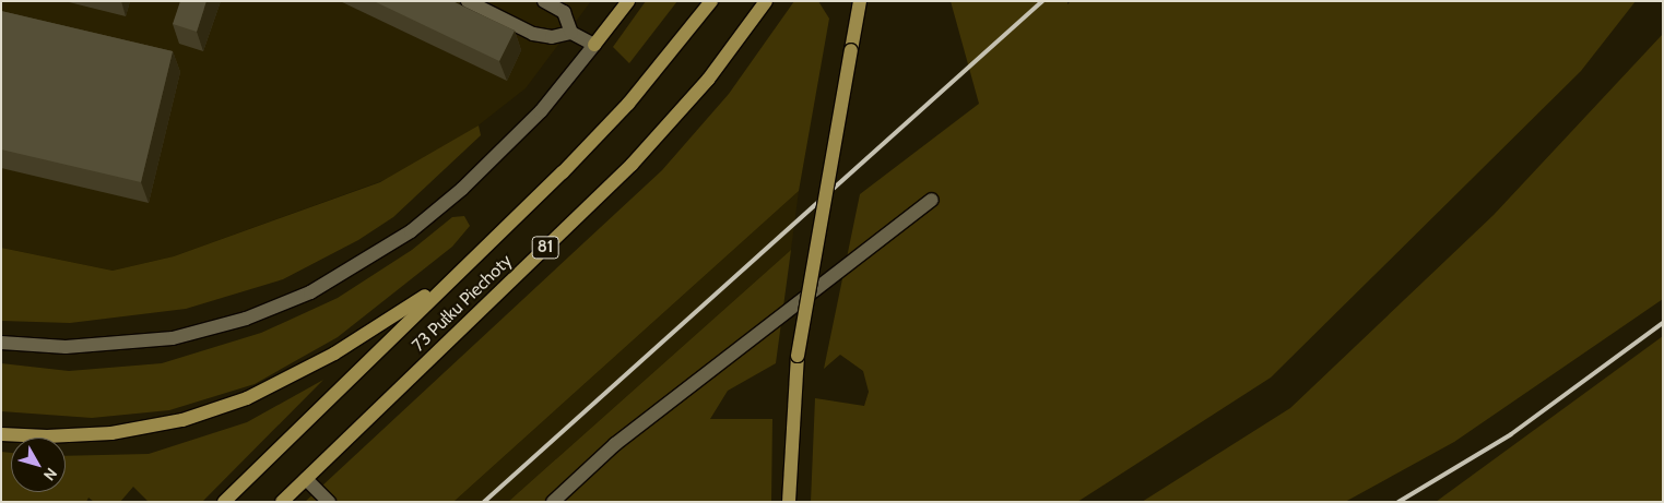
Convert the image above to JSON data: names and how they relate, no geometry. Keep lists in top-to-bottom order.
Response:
{
  "streets": {
    "main road": ["81", "73 Pułku Piechoty"]
  },
  "north": "bottom right"
}
